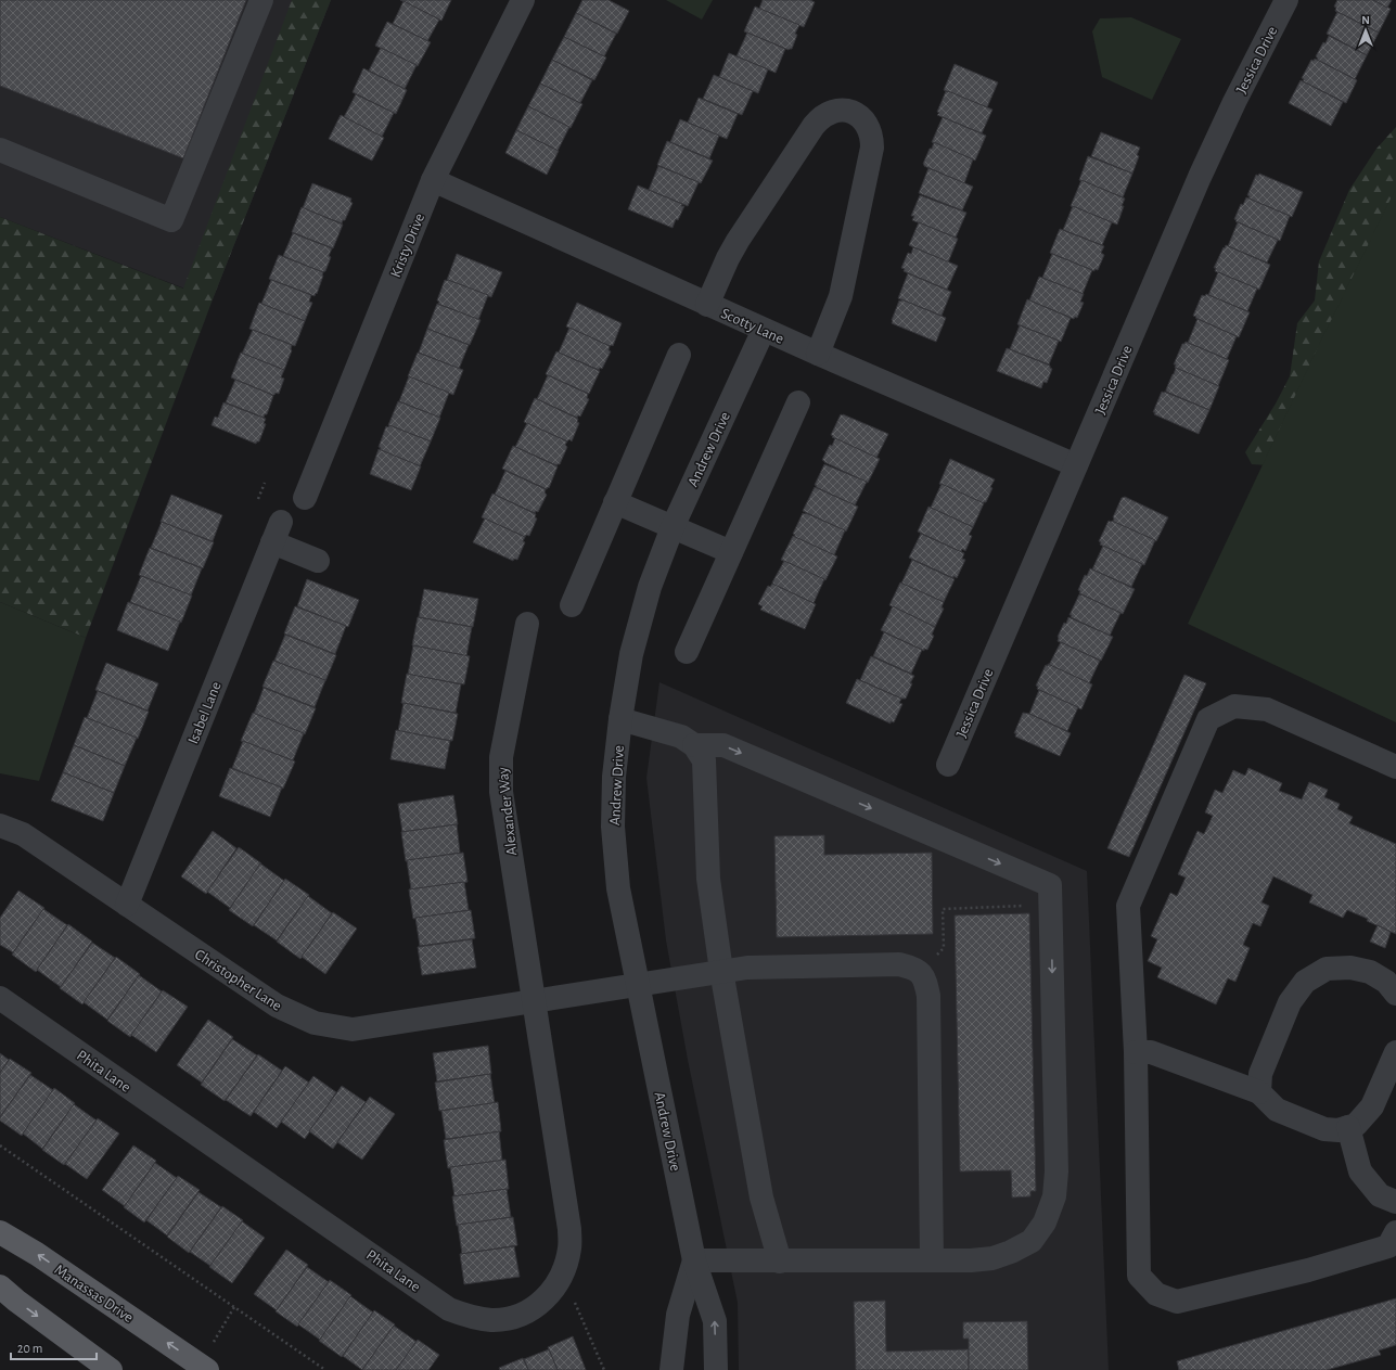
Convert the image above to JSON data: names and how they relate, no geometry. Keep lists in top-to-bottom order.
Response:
{
  "streets": {
    "main road": ["Manassas Drive"],
    "street": [
      "Jessica Drive",
      "Kristy Drive",
      "Scotty Lane",
      "Andrew Drive",
      "Isabel Lane",
      "Alexander Way",
      "Christopher Lane",
      "Phita Lane"
    ]
  },
  "crossings": [
    ["Jessica Drive", "Scotty Lane"],
    ["Kristy Drive", "Scotty Lane"],
    ["Scotty Lane", "Andrew Drive"],
    ["Andrew Drive", "Christopher Lane"],
    ["Isabel Lane", "Christopher Lane"],
    ["Alexander Way", "Christopher Lane"],
    ["Alexander Way", "Phita Lane"],
    ["Christopher Lane", "Phita Lane"]
  ],
  "scale_bar": "20 m",
  "north": "top"
}
